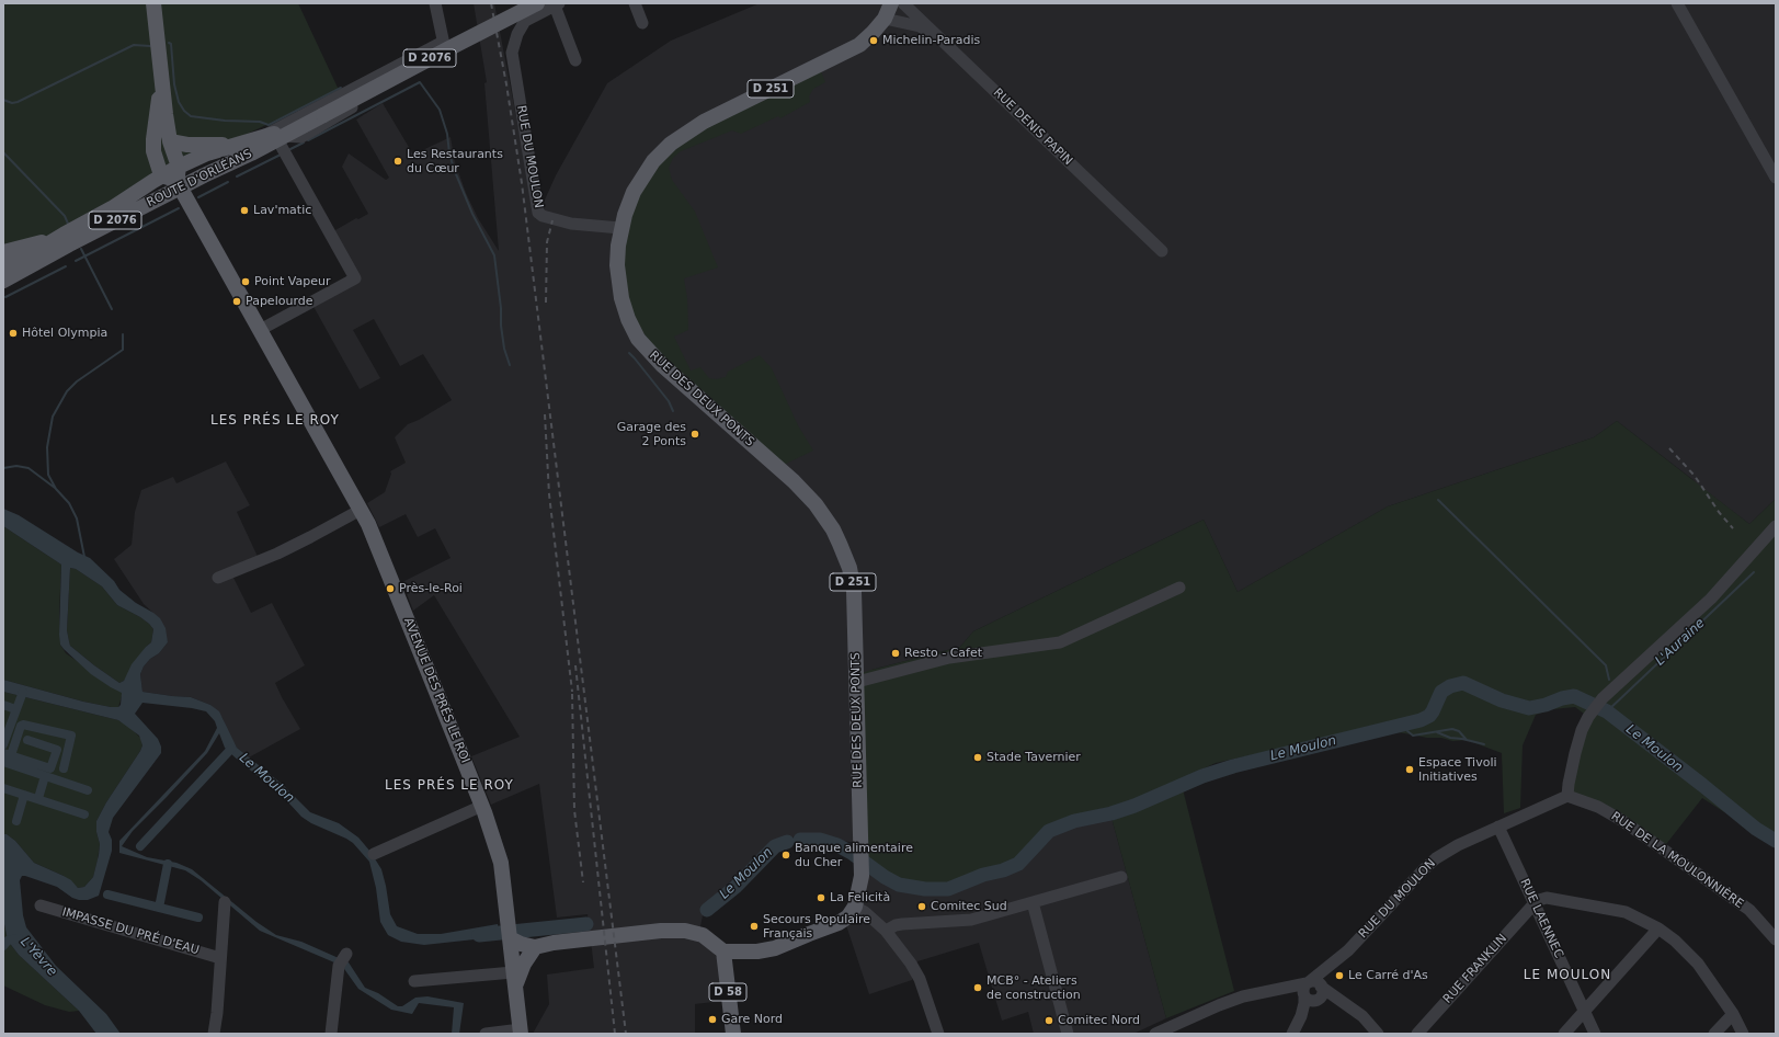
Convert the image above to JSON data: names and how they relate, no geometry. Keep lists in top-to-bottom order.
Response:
{
  "streets": {
    "main road": [
      "D 2076",
      "D 251",
      "ROUTE D'ORLÉANS",
      "RUE DES DEUX PONTS",
      "AVENUE DES PRÉS LE ROI",
      "D 58"
    ],
    "street": [
      "RUE DENIS PAPIN",
      "RUE DU MOULON",
      "RUE DE LA MOULONNIÈRE",
      "RUE LAENNEC",
      "IMPASSE DU PRÉ D'EAU",
      "RUE FRANKLIN"
    ]
  },
  "crossings": [
    ["D 2076", "ROUTE D'ORLÉANS"],
    ["D 2076", "AVENUE DES PRÉS LE ROI"],
    ["RUE DU MOULON", "RUE DES DEUX PONTS"],
    ["RUE DU MOULON", "RUE DE LA MOULONNIÈRE"],
    ["RUE DU MOULON", "RUE LAENNEC"],
    ["ROUTE D'ORLÉANS", "AVENUE DES PRÉS LE ROI"],
    ["RUE LAENNEC", "RUE FRANKLIN"]
  ],
  "districts": ["LES PRÉS LE ROY", "LES PRÉS LE ROY", "LE MOULON"],
  "water": ["L'Auraine", "Le Moulon", "L'Yèvre"],
  "places": [
    "Michelin-Paradis",
    "Les Restaurants du Cœur",
    "Lav'matic",
    "Point Vapeur",
    "Papelourde",
    "Hôtel Olympia",
    "Garage des 2 Ponts",
    "Près-le-Roi",
    "Resto - Cafet",
    "Stade Tavernier",
    "Espace Tivoli Initiatives",
    "Banque alimentaire du Cher",
    "La Felicità",
    "Comitec Sud",
    "Secours Populaire Français",
    "Le Carré d'As",
    "MCB° - Ateliers de construction",
    "Gare Nord",
    "Comitec Nord"
  ]
}
